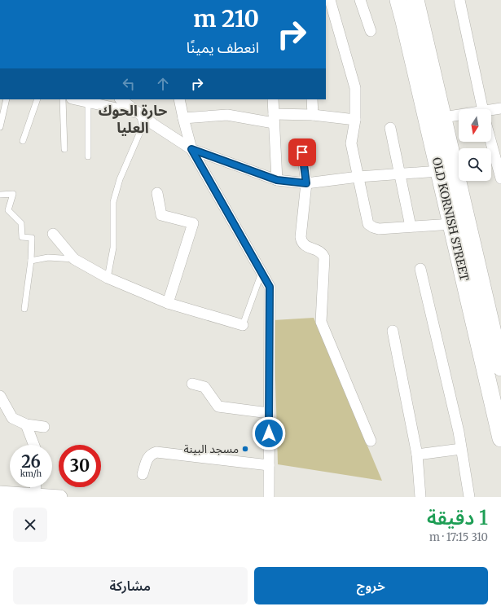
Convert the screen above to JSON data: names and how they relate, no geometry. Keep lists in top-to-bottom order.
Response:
{
  "streets": {
    "main road": ["OLD KORNISH STREET"]
  },
  "districts": ["حارة الحوك العليا"],
  "places": ["مسجد البينة"],
  "north": "bottom",
  "page": {
    "turn": ["210 m", "انعطف يمينًا"],
    "speed": "26 km/h",
    "limit": "30",
    "heading": ["1 دقيقة", "310 m · 17:15"],
    "buttons": ["خروج", "مشاركة"]
  }
}
